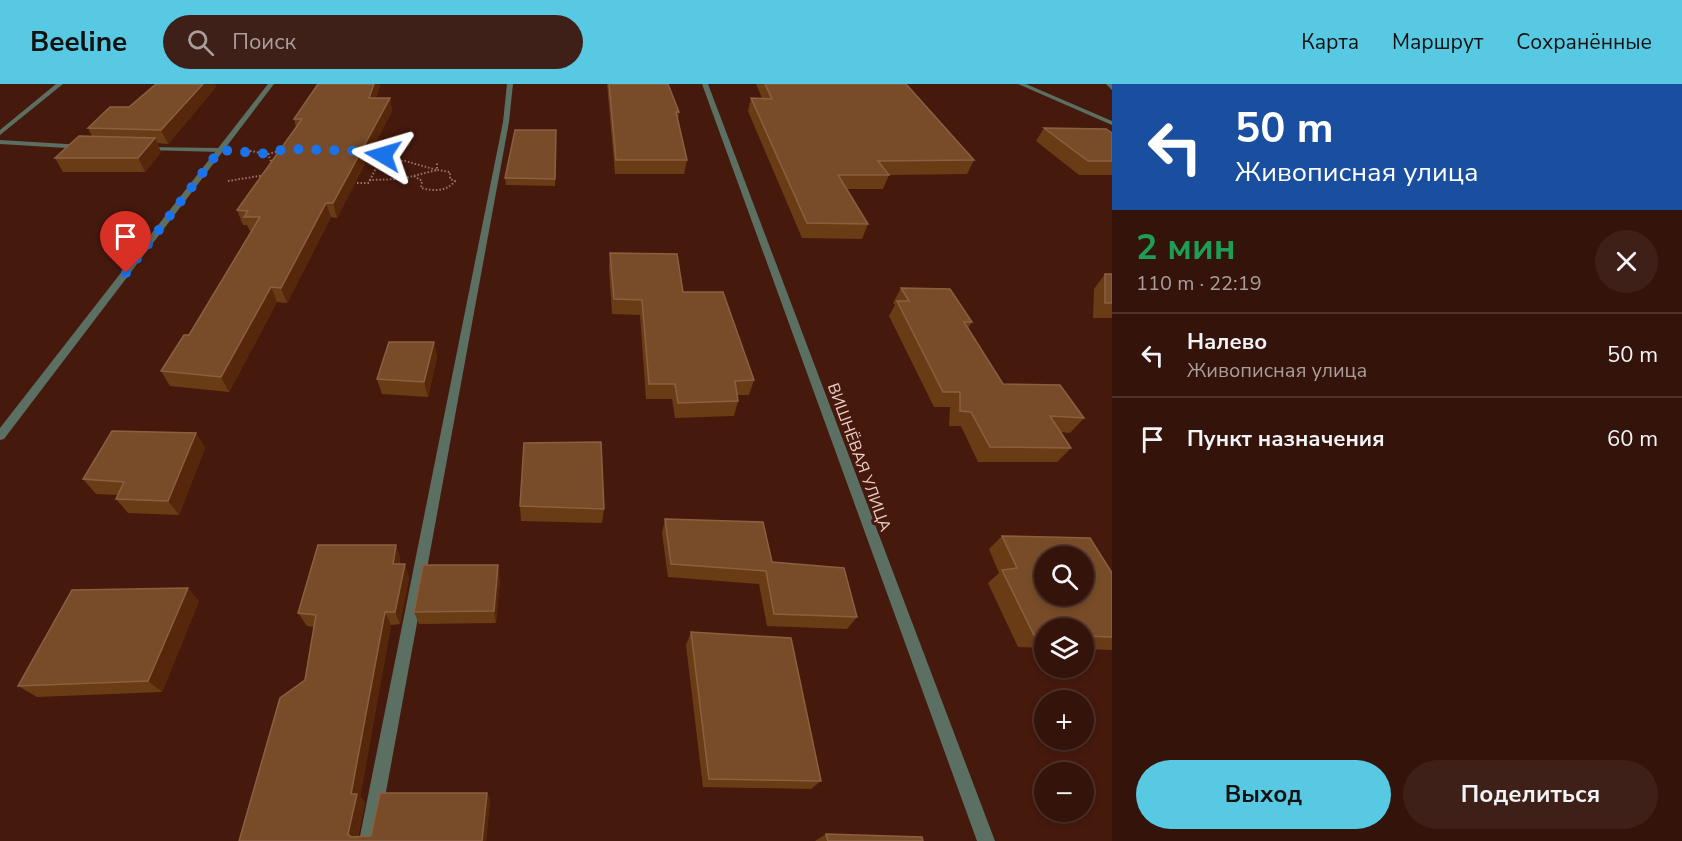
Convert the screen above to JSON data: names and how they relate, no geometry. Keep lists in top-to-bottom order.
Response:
{
  "streets": {
    "street": ["ВИШНЁВАЯ УЛИЦА"]
  },
  "page": {
    "header": "Beeline",
    "search": "Поиск",
    "nav": ["Карта", "Маршрут", "Сохранённые"],
    "turn": ["50 m", "Живописная улица"],
    "heading": ["2 мин", "110 m · 22:19"],
    "list": [
      {
        "name": "Налево",
        "note": "Живописная улица",
        "value": "50 m"
      },
      {
        "name": "Пункт назначения",
        "value": "60 m"
      }
    ],
    "map_buttons": ["+", "−"],
    "buttons": ["Выход", "Поделиться"]
  }
}
